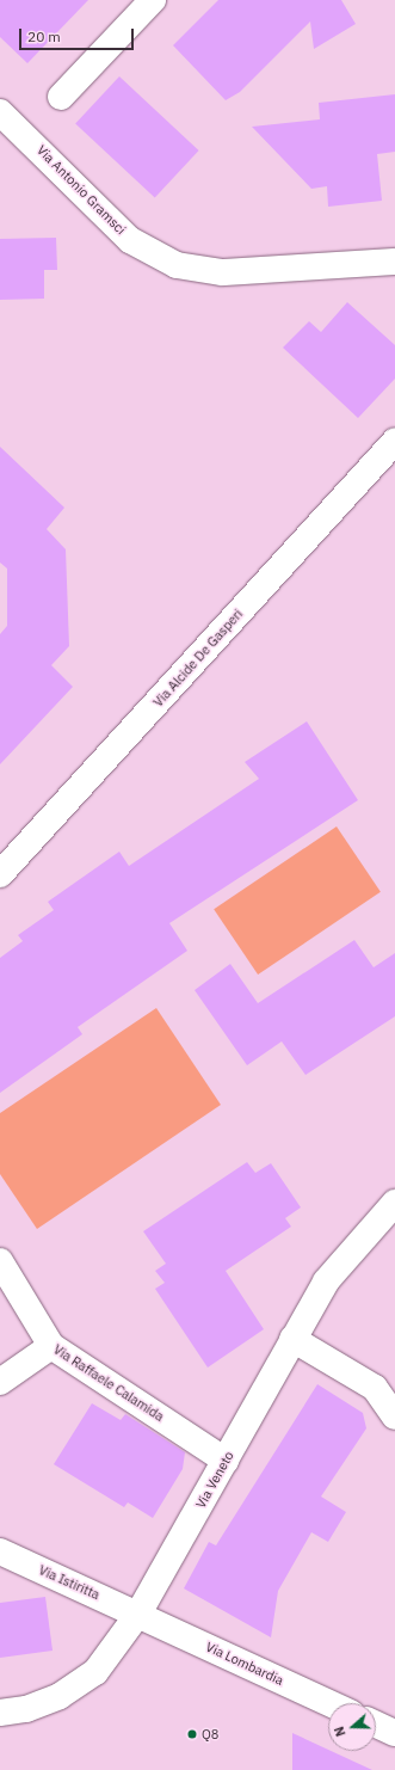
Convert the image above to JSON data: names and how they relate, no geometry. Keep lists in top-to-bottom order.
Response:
{
  "streets": {
    "street": [
      "Via Antonio Gramsci",
      "Via Alcide De Gasperi",
      "Via Raffaele Calamida",
      "Via Veneto",
      "Via Istiritta",
      "Via Lombardia"
    ]
  },
  "crossings": [
    ["Via Raffaele Calamida", "Via Veneto"],
    ["Via Veneto", "Via Istiritta"],
    ["Via Veneto", "Via Lombardia"],
    ["Via Istiritta", "Via Lombardia"]
  ],
  "places": ["Q8"],
  "scale_bar": "20 m",
  "north": "left"
}
